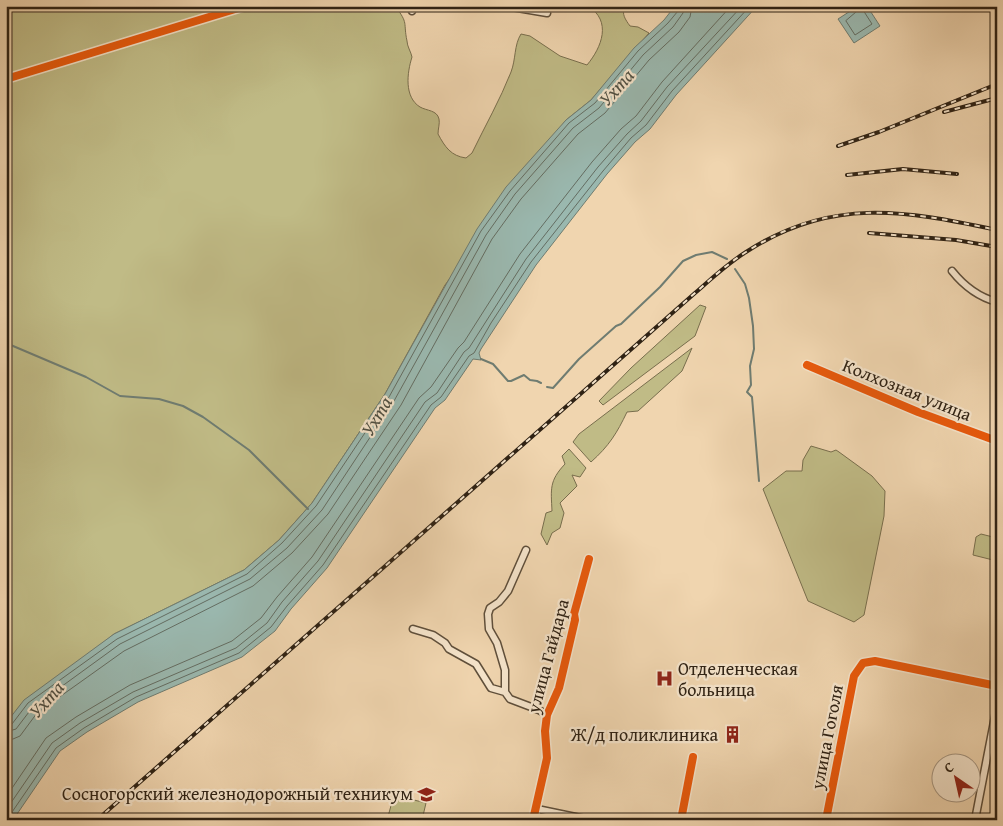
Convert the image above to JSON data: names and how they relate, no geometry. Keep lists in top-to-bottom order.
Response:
{
  "streets": {
    "street": ["Колхозная улица", "улица Гайдара", "улица Гоголя"]
  },
  "water": ["Ухта"],
  "places": {
    "hospital": ["Отделенческая больница"],
    "building": ["Ж/д поликлиника"],
    "school or university": ["Сосногорский железнодорожный техникум"]
  },
  "north": "top left"
}
